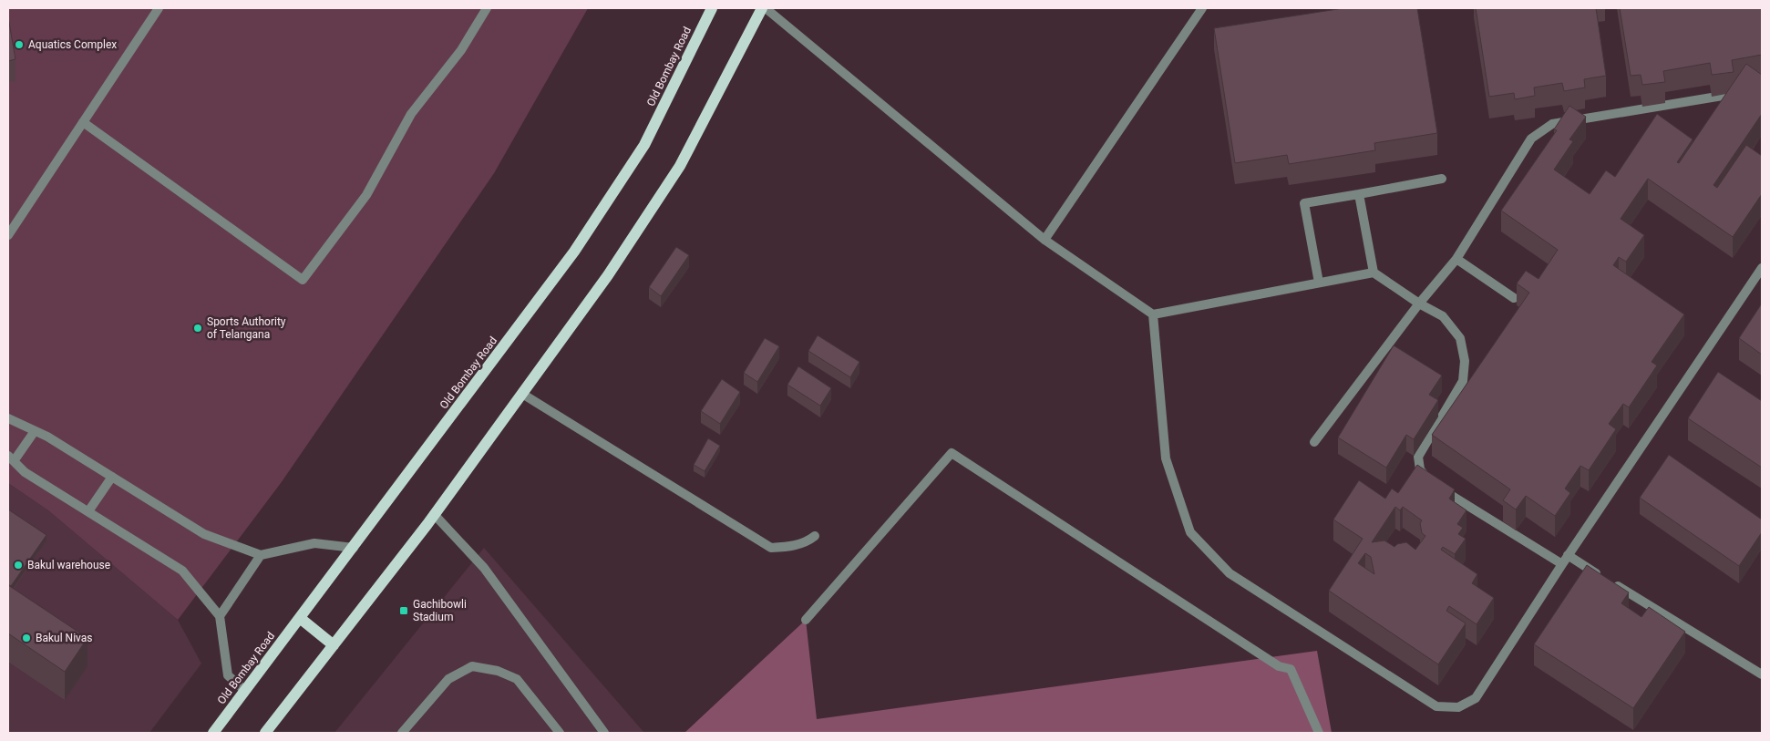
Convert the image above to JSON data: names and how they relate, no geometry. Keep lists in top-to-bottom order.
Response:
{
  "streets": {
    "main road": ["Old Bombay Road"]
  },
  "places": {
    "other": [
      "Aquatics Complex",
      "Sports Authority of Telangana",
      "Bakul warehouse",
      "Bakul Nivas"
    ],
    "transit": ["Gachibowli Stadium"]
  }
}
